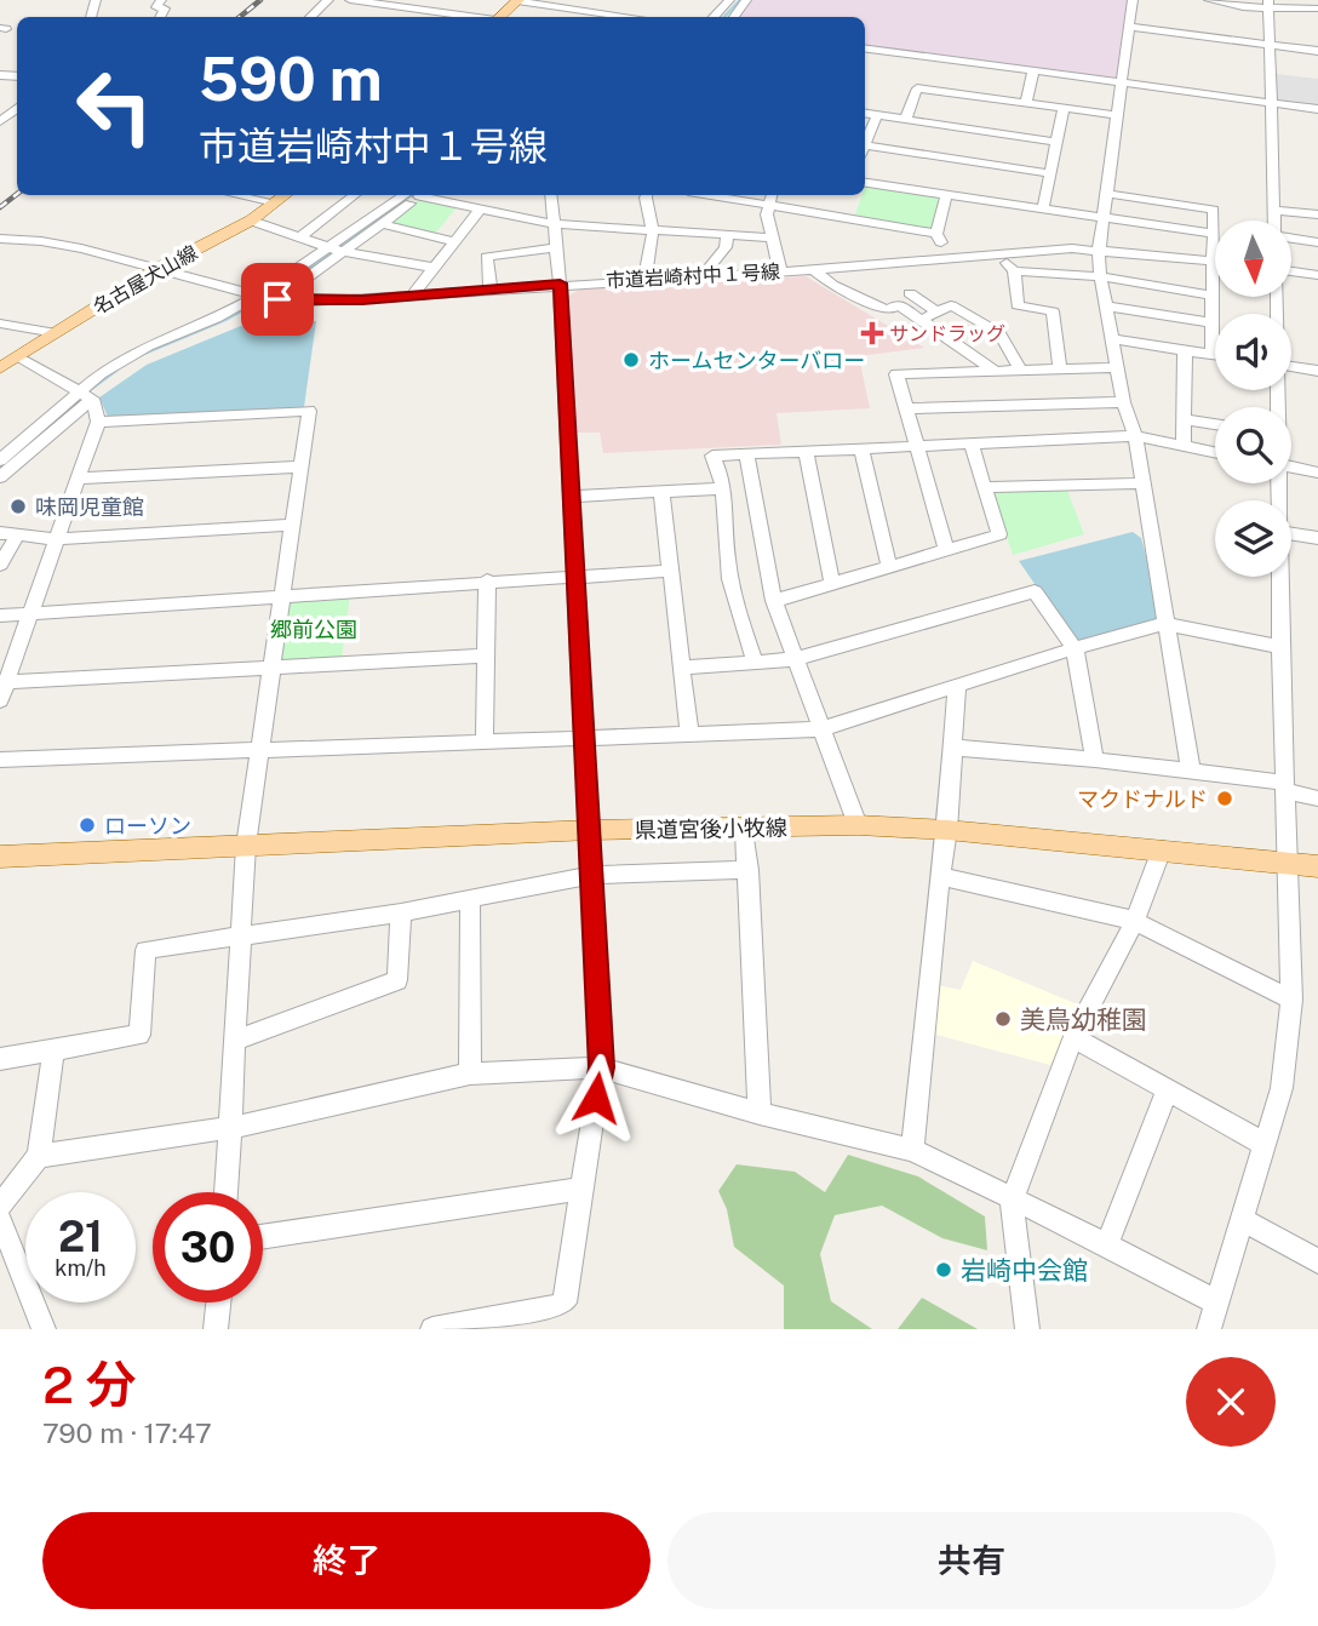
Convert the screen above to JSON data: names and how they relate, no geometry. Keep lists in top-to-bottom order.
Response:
{
  "streets": {
    "main road": ["名古屋犬山線", "県道宮後小牧線"],
    "street": ["市道岩崎村中１号線"]
  },
  "crossings": [
    ["市道岩崎村中１号線", "名古屋犬山線"]
  ],
  "parks": ["郷前公園"],
  "places": {
    "health": ["サンドラッグ"],
    "other": [
      "ホームセンターバロー",
      "味岡児童館",
      "マクドナルド",
      "ローソン",
      "美鳥幼稚園",
      "岩崎中会館"
    ]
  },
  "north": "bottom",
  "page": {
    "turn": ["590 m", "市道岩崎村中１号線"],
    "speed": "21 km/h",
    "limit": "30",
    "heading": ["2 分", "790 m · 17:47"],
    "buttons": ["終了", "共有"]
  }
}
